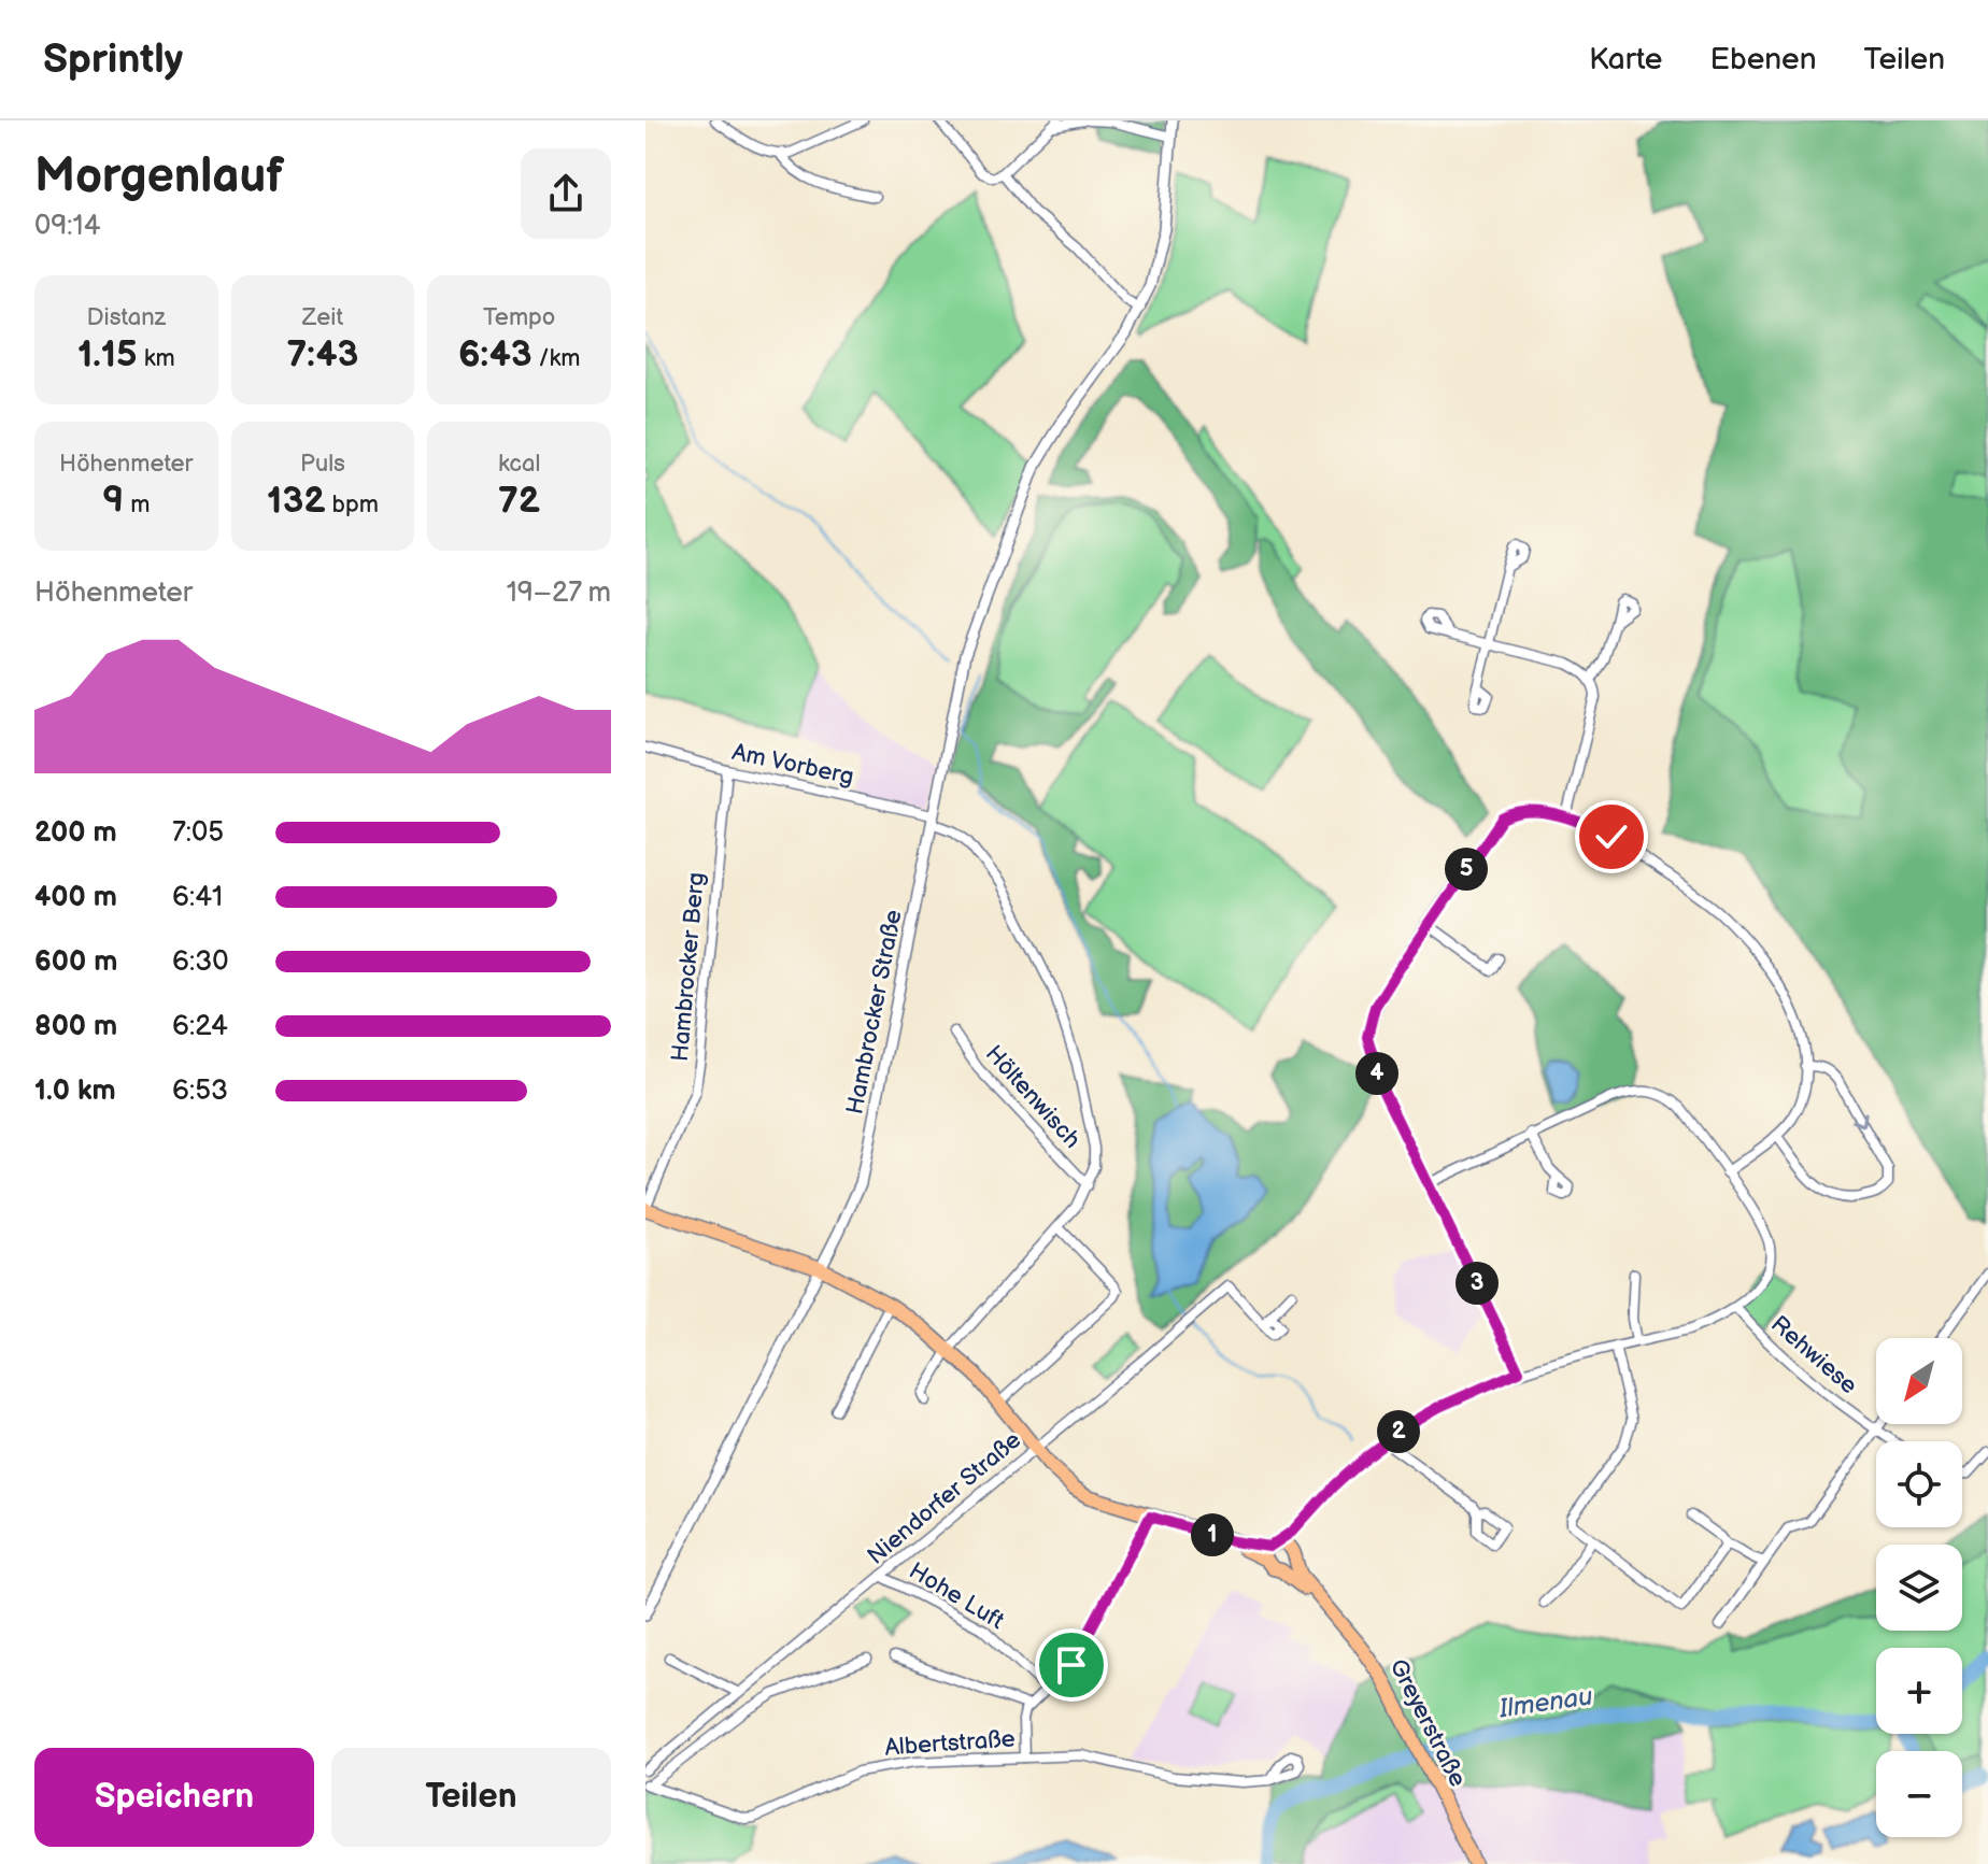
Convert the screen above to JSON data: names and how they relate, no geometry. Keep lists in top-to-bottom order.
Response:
{
  "streets": {
    "main road": ["Greyerstraße"],
    "street": [
      "Am Vorberg",
      "Hambrocker Berg",
      "Hambrocker Straße",
      "Höltenwisch",
      "Rehwiese",
      "Niendorfer Straße",
      "Hohe Luft",
      "Albertstraße"
    ]
  },
  "crossings": [
    ["Am Vorberg", "Hambrocker Berg"],
    ["Am Vorberg", "Hambrocker Straße"],
    ["Am Vorberg", "Höltenwisch"],
    ["Niendorfer Straße", "Hohe Luft"]
  ],
  "water": ["Ilmenau"],
  "north": "bottom left",
  "page": {
    "header": "Sprintly",
    "nav": ["Karte", "Ebenen", "Teilen"],
    "heading": ["Morgenlauf", "09:14"],
    "stats": [
      ["Distanz", "1.15 km"],
      ["Zeit", "7:43"],
      ["Tempo", "6:43 /km"],
      ["Höhenmeter", "9 m"],
      ["Puls", "132 bpm"],
      ["kcal", "72"]
    ],
    "chart": ["Höhenmeter", "19–27 m"],
    "list": [
      {
        "name": "200 m",
        "note": "7:05"
      },
      {
        "name": "400 m",
        "note": "6:41"
      },
      {
        "name": "600 m",
        "note": "6:30"
      },
      {
        "name": "800 m",
        "note": "6:24"
      },
      {
        "name": "1.0 km",
        "note": "6:53"
      }
    ],
    "pins": [
      "5",
      "4",
      "3",
      "2",
      "1"
    ],
    "map_buttons": ["+", "−"],
    "buttons": ["Speichern", "Teilen"]
  }
}
